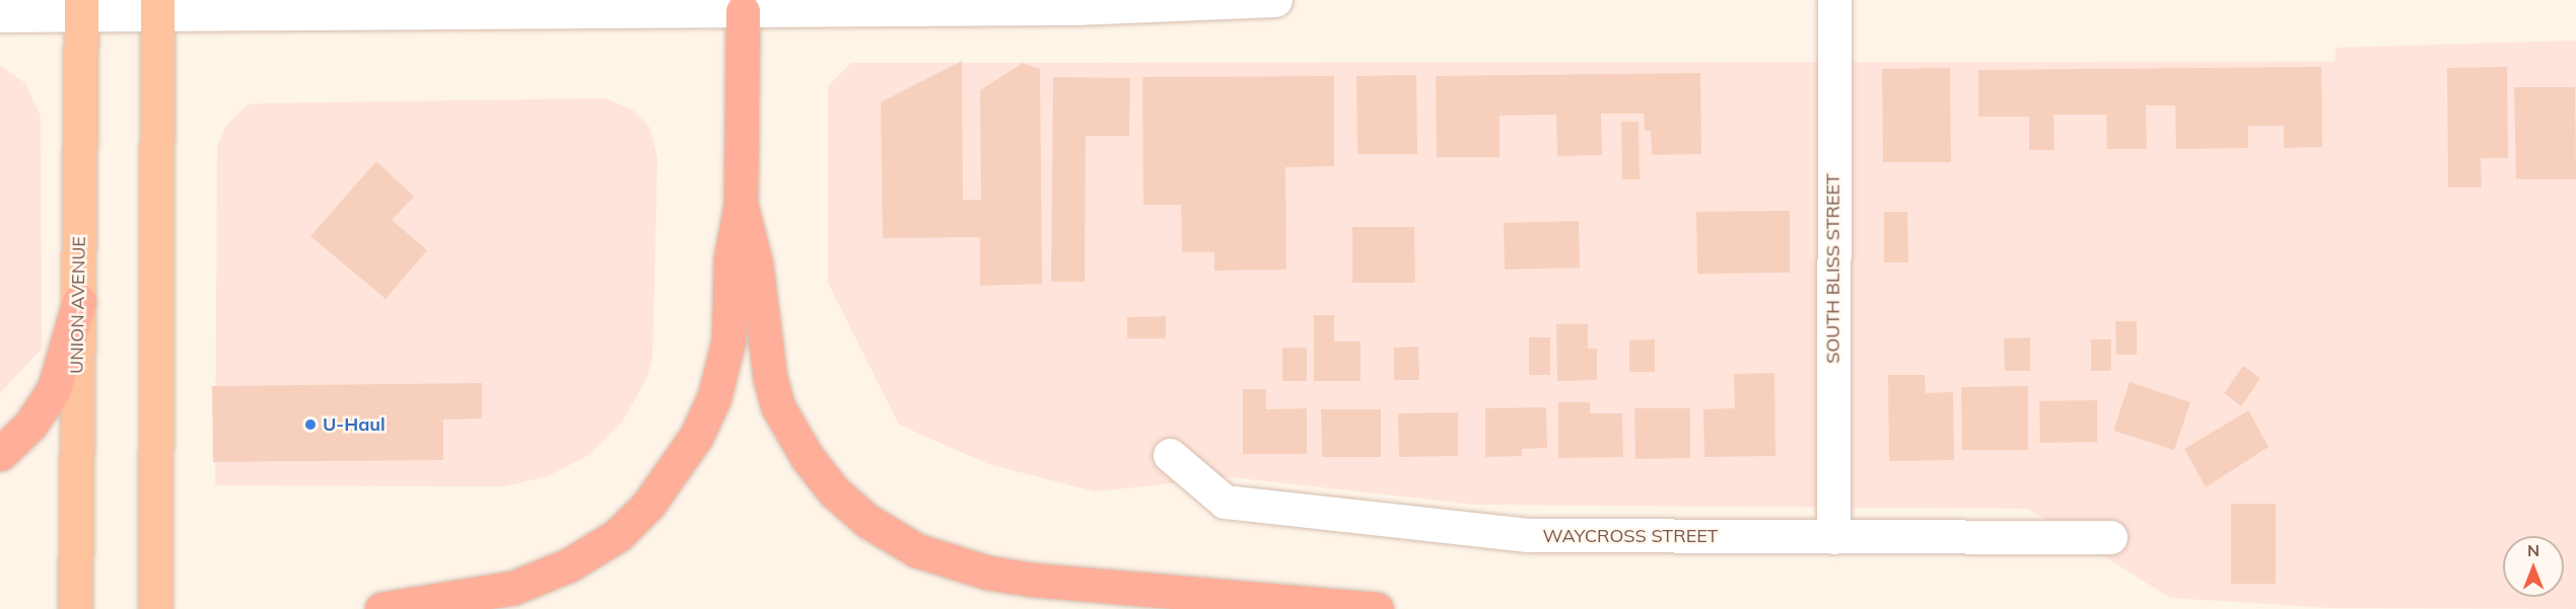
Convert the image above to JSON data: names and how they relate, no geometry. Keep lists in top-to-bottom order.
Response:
{
  "streets": {
    "highway": ["UNION AVENUE"],
    "street": ["SOUTH BLISS STREET", "WAYCROSS STREET"]
  },
  "crossings": [
    ["SOUTH BLISS STREET", "WAYCROSS STREET"]
  ],
  "places": ["U-Haul"],
  "north": "top"
}
